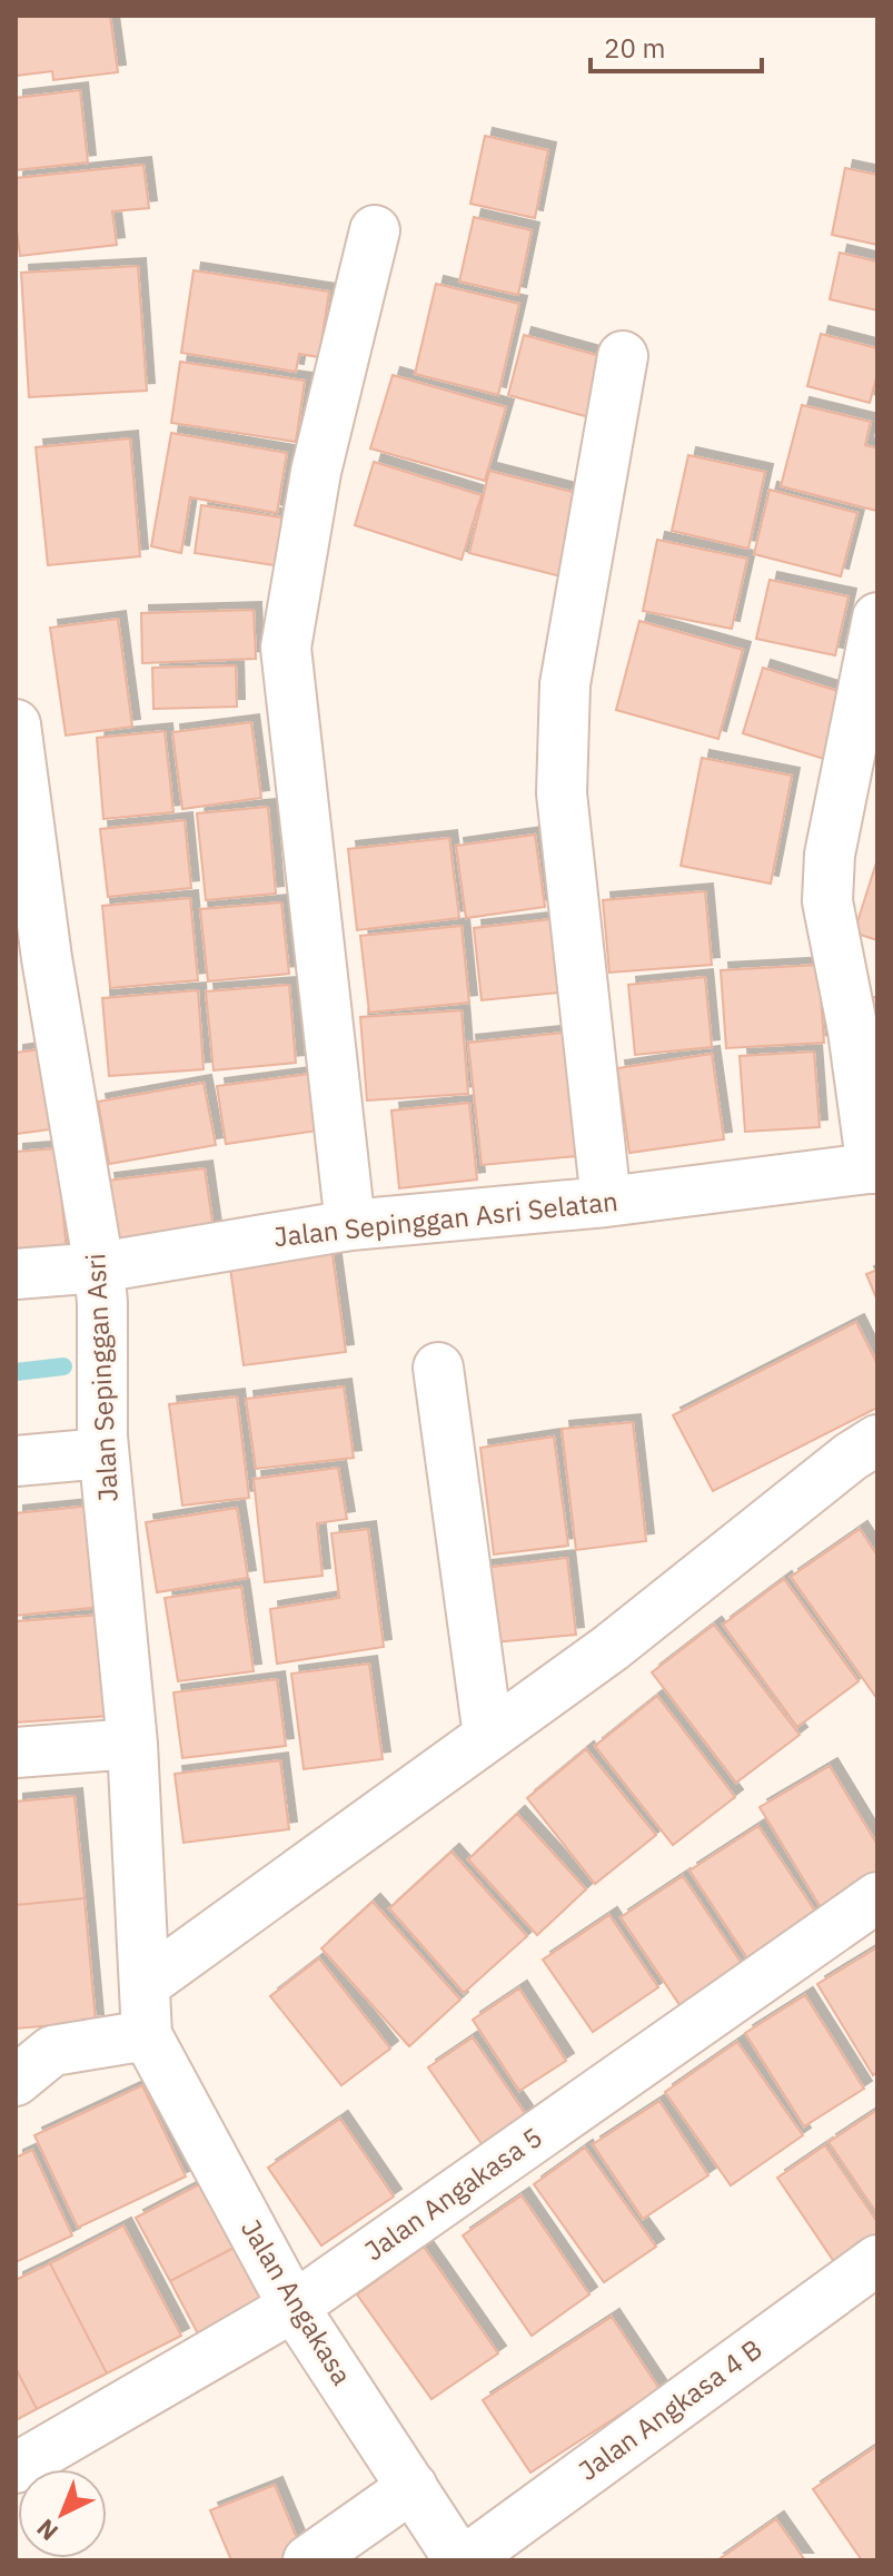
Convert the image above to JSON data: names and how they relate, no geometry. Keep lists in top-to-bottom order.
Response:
{
  "streets": {
    "street": [
      "Jalan Sepinggan Asri Selatan",
      "Jalan Sepinggan Asri",
      "Jalan Angakasa 5",
      "Jalan Angakasa",
      "Jalan Angkasa 4 B"
    ]
  },
  "crossings": [
    ["Jalan Sepinggan Asri Selatan", "Jalan Sepinggan Asri"],
    ["Jalan Sepinggan Asri", "Jalan Angakasa"],
    ["Jalan Angakasa 5", "Jalan Angakasa"],
    ["Jalan Angakasa", "Jalan Angkasa 4 B"]
  ],
  "scale_bar": "20 m",
  "north": "bottom left"
}
